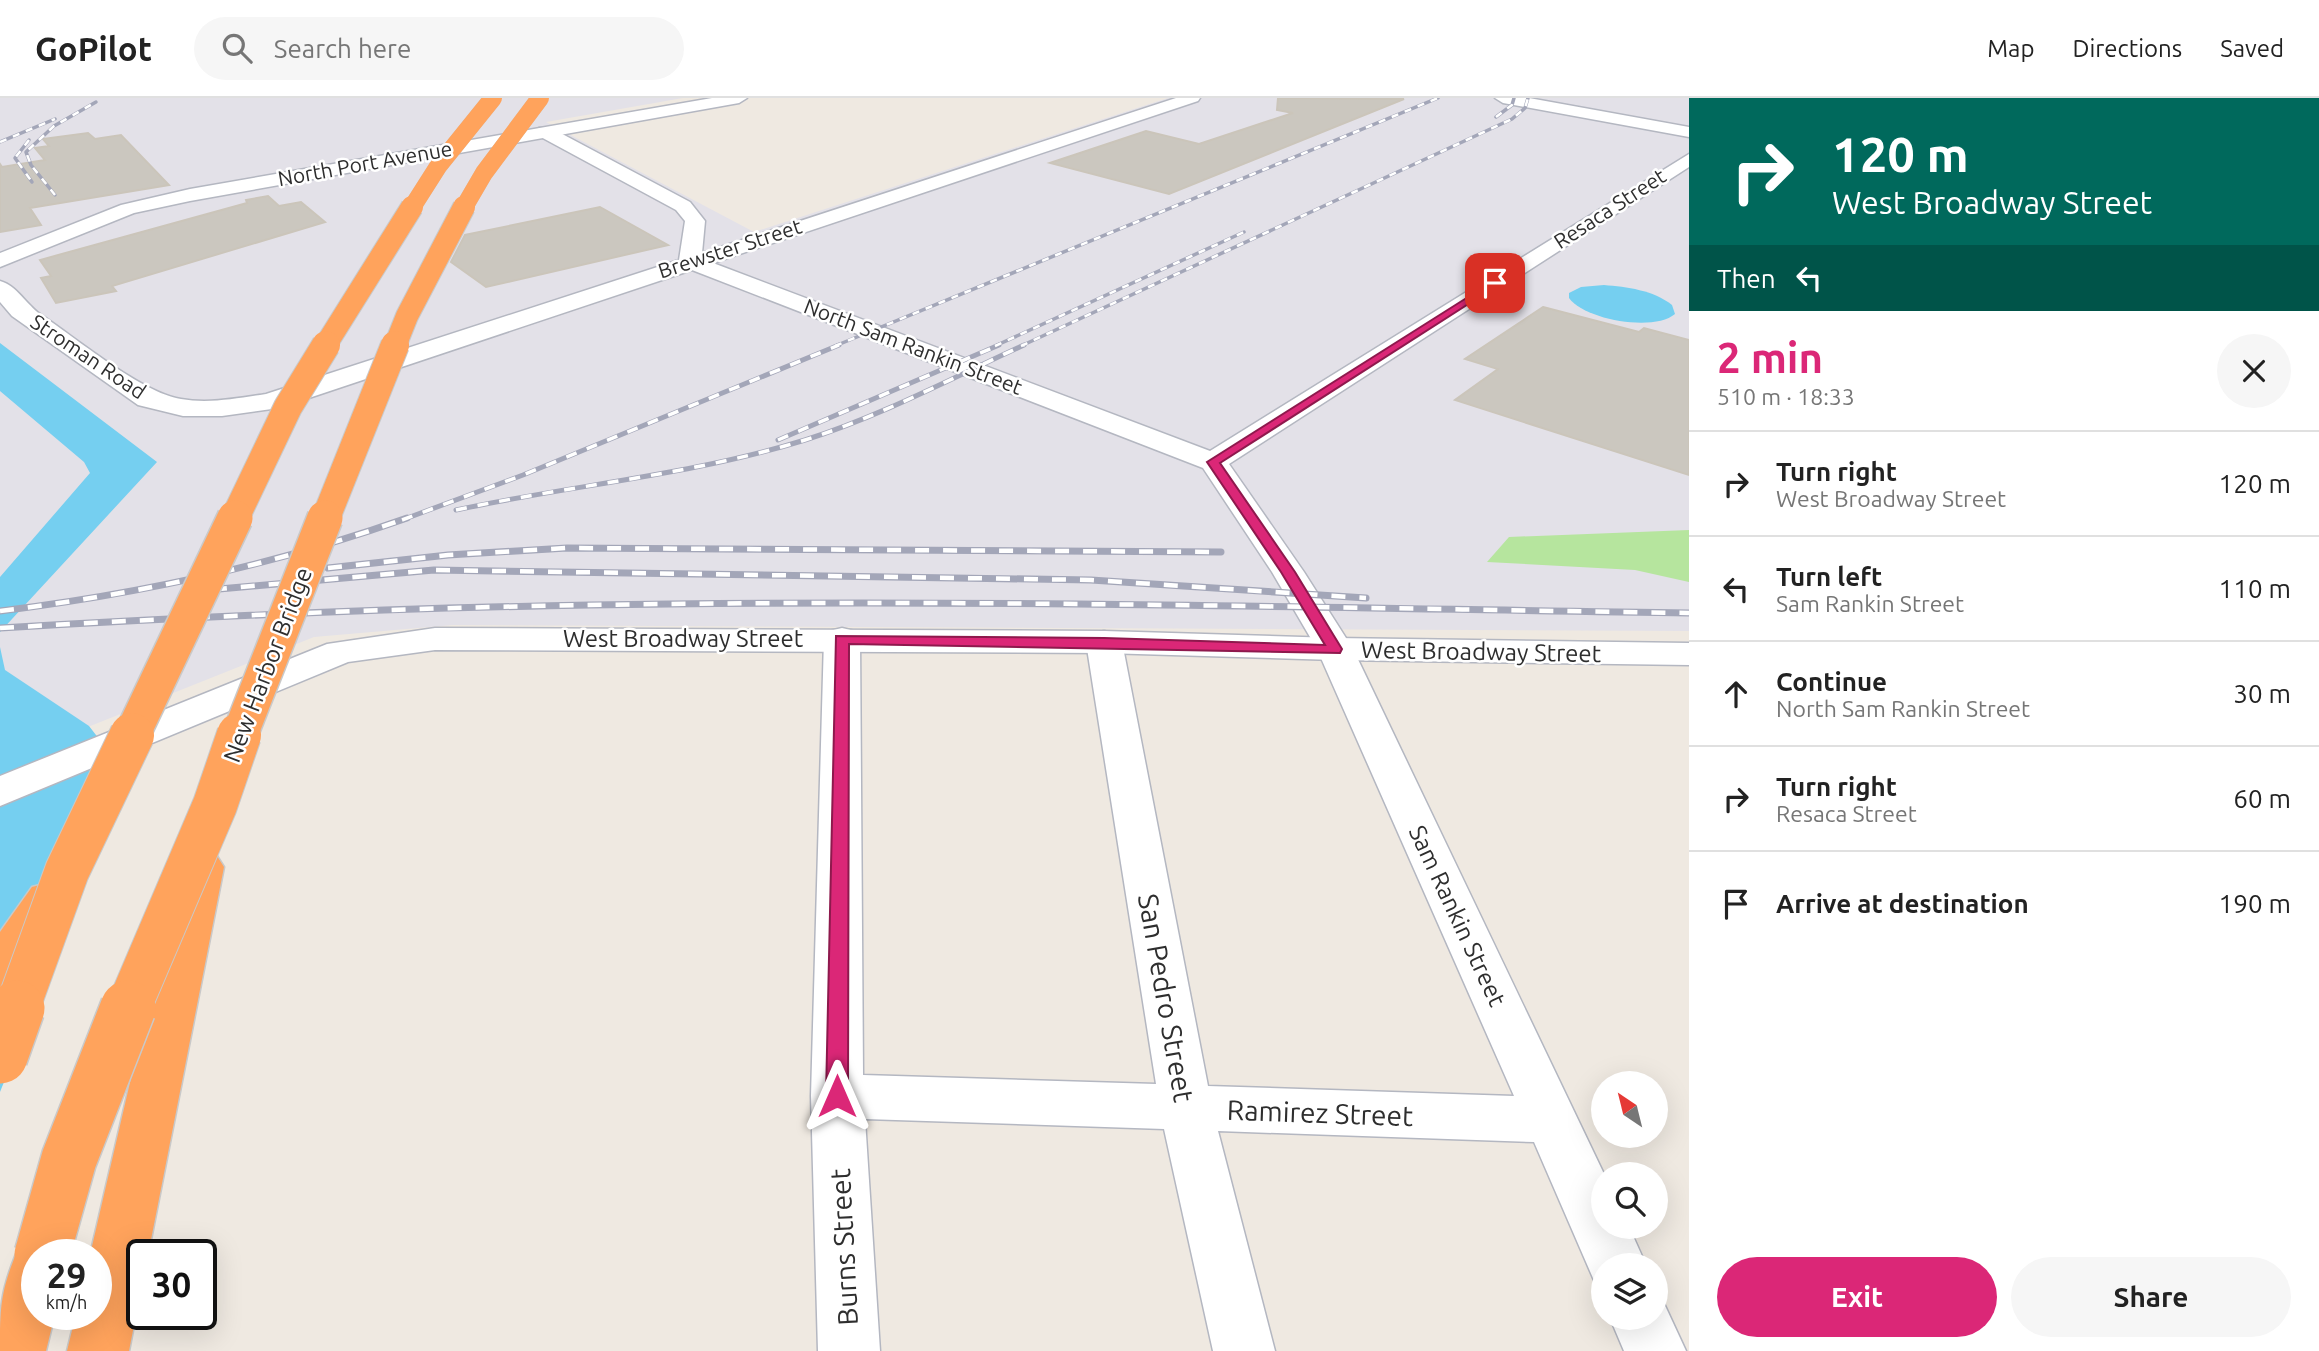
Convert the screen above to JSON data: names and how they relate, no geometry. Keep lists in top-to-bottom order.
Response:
{
  "streets": {
    "highway": ["New Harbor Bridge"],
    "street": [
      "North Port Avenue",
      "Resaca Street",
      "Brewster Street",
      "North Sam Rankin Street",
      "Stroman Road",
      "West Broadway Street",
      "Sam Rankin Street",
      "San Pedro Street",
      "Ramirez Street",
      "Burns Street"
    ]
  },
  "crossings": [
    ["North Port Avenue", "New Harbor Bridge"],
    ["Resaca Street", "North Sam Rankin Street"],
    ["Resaca Street", "Sam Rankin Street"],
    ["Brewster Street", "North Sam Rankin Street"],
    ["Brewster Street", "Stroman Road"],
    ["North Sam Rankin Street", "Sam Rankin Street"],
    ["West Broadway Street", "Sam Rankin Street"],
    ["West Broadway Street", "San Pedro Street"],
    ["West Broadway Street", "Burns Street"],
    ["Sam Rankin Street", "Ramirez Street"],
    ["San Pedro Street", "Ramirez Street"],
    ["Ramirez Street", "Burns Street"]
  ],
  "north": "top left",
  "page": {
    "header": "GoPilot",
    "search": "Search here",
    "nav": ["Map", "Directions", "Saved"],
    "turn": ["120 m", "West Broadway Street"],
    "then": "Then",
    "heading": ["2 min", "510 m · 18:33"],
    "list": [
      {
        "name": "Turn right",
        "note": "West Broadway Street",
        "value": "120 m"
      },
      {
        "name": "Turn left",
        "note": "Sam Rankin Street",
        "value": "110 m"
      },
      {
        "name": "Continue",
        "note": "North Sam Rankin Street",
        "value": "30 m"
      },
      {
        "name": "Turn right",
        "note": "Resaca Street",
        "value": "60 m"
      },
      {
        "name": "Arrive at destination",
        "value": "190 m"
      }
    ],
    "speed": "29 km/h",
    "limit": "30",
    "buttons": ["Exit", "Share"]
  }
}
